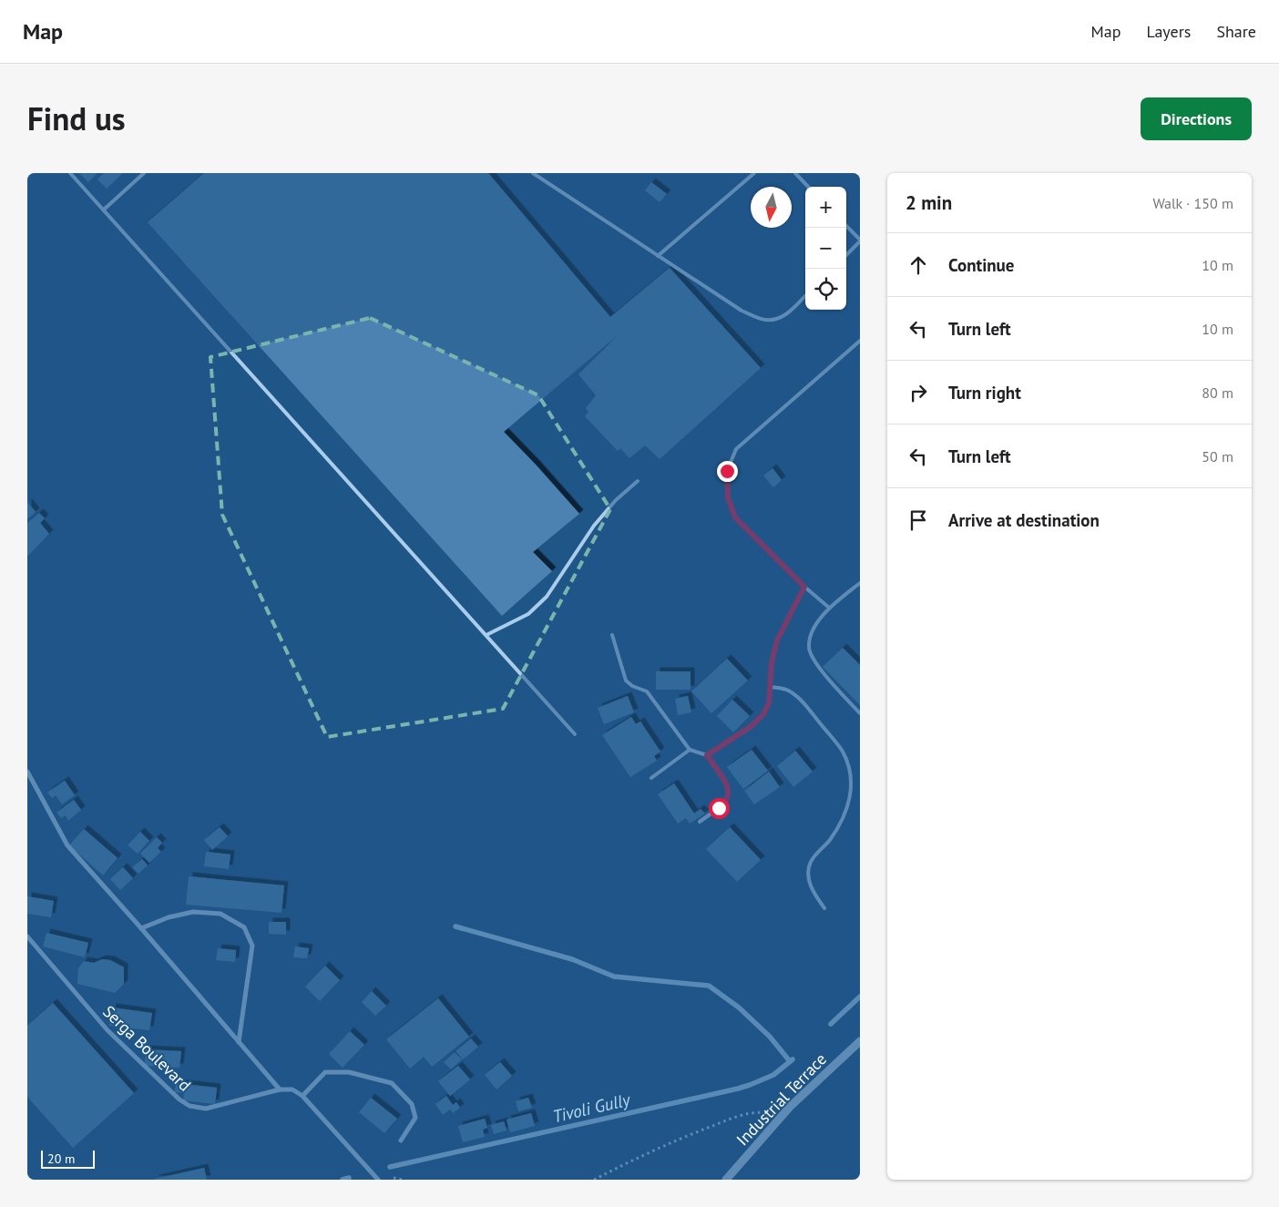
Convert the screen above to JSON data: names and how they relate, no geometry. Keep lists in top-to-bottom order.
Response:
{
  "streets": {
    "street": ["Serga Boulevard", "Industrial Terrace"]
  },
  "water": ["Tivoli Gully"],
  "scale_bar": "20 m",
  "north": "bottom",
  "page": {
    "header": "Map",
    "nav": ["Map", "Layers", "Share"],
    "title": "Find us",
    "buttons": "Directions",
    "heading": ["2 min", "Walk · 150 m"],
    "map_buttons": ["+", "−"],
    "list": [
      ["Continue", "10 m"],
      ["Turn left", "10 m"],
      ["Turn right", "80 m"],
      ["Turn left", "50 m"],
      "Arrive at destination"
    ],
    "scale": "20 m"
  }
}
